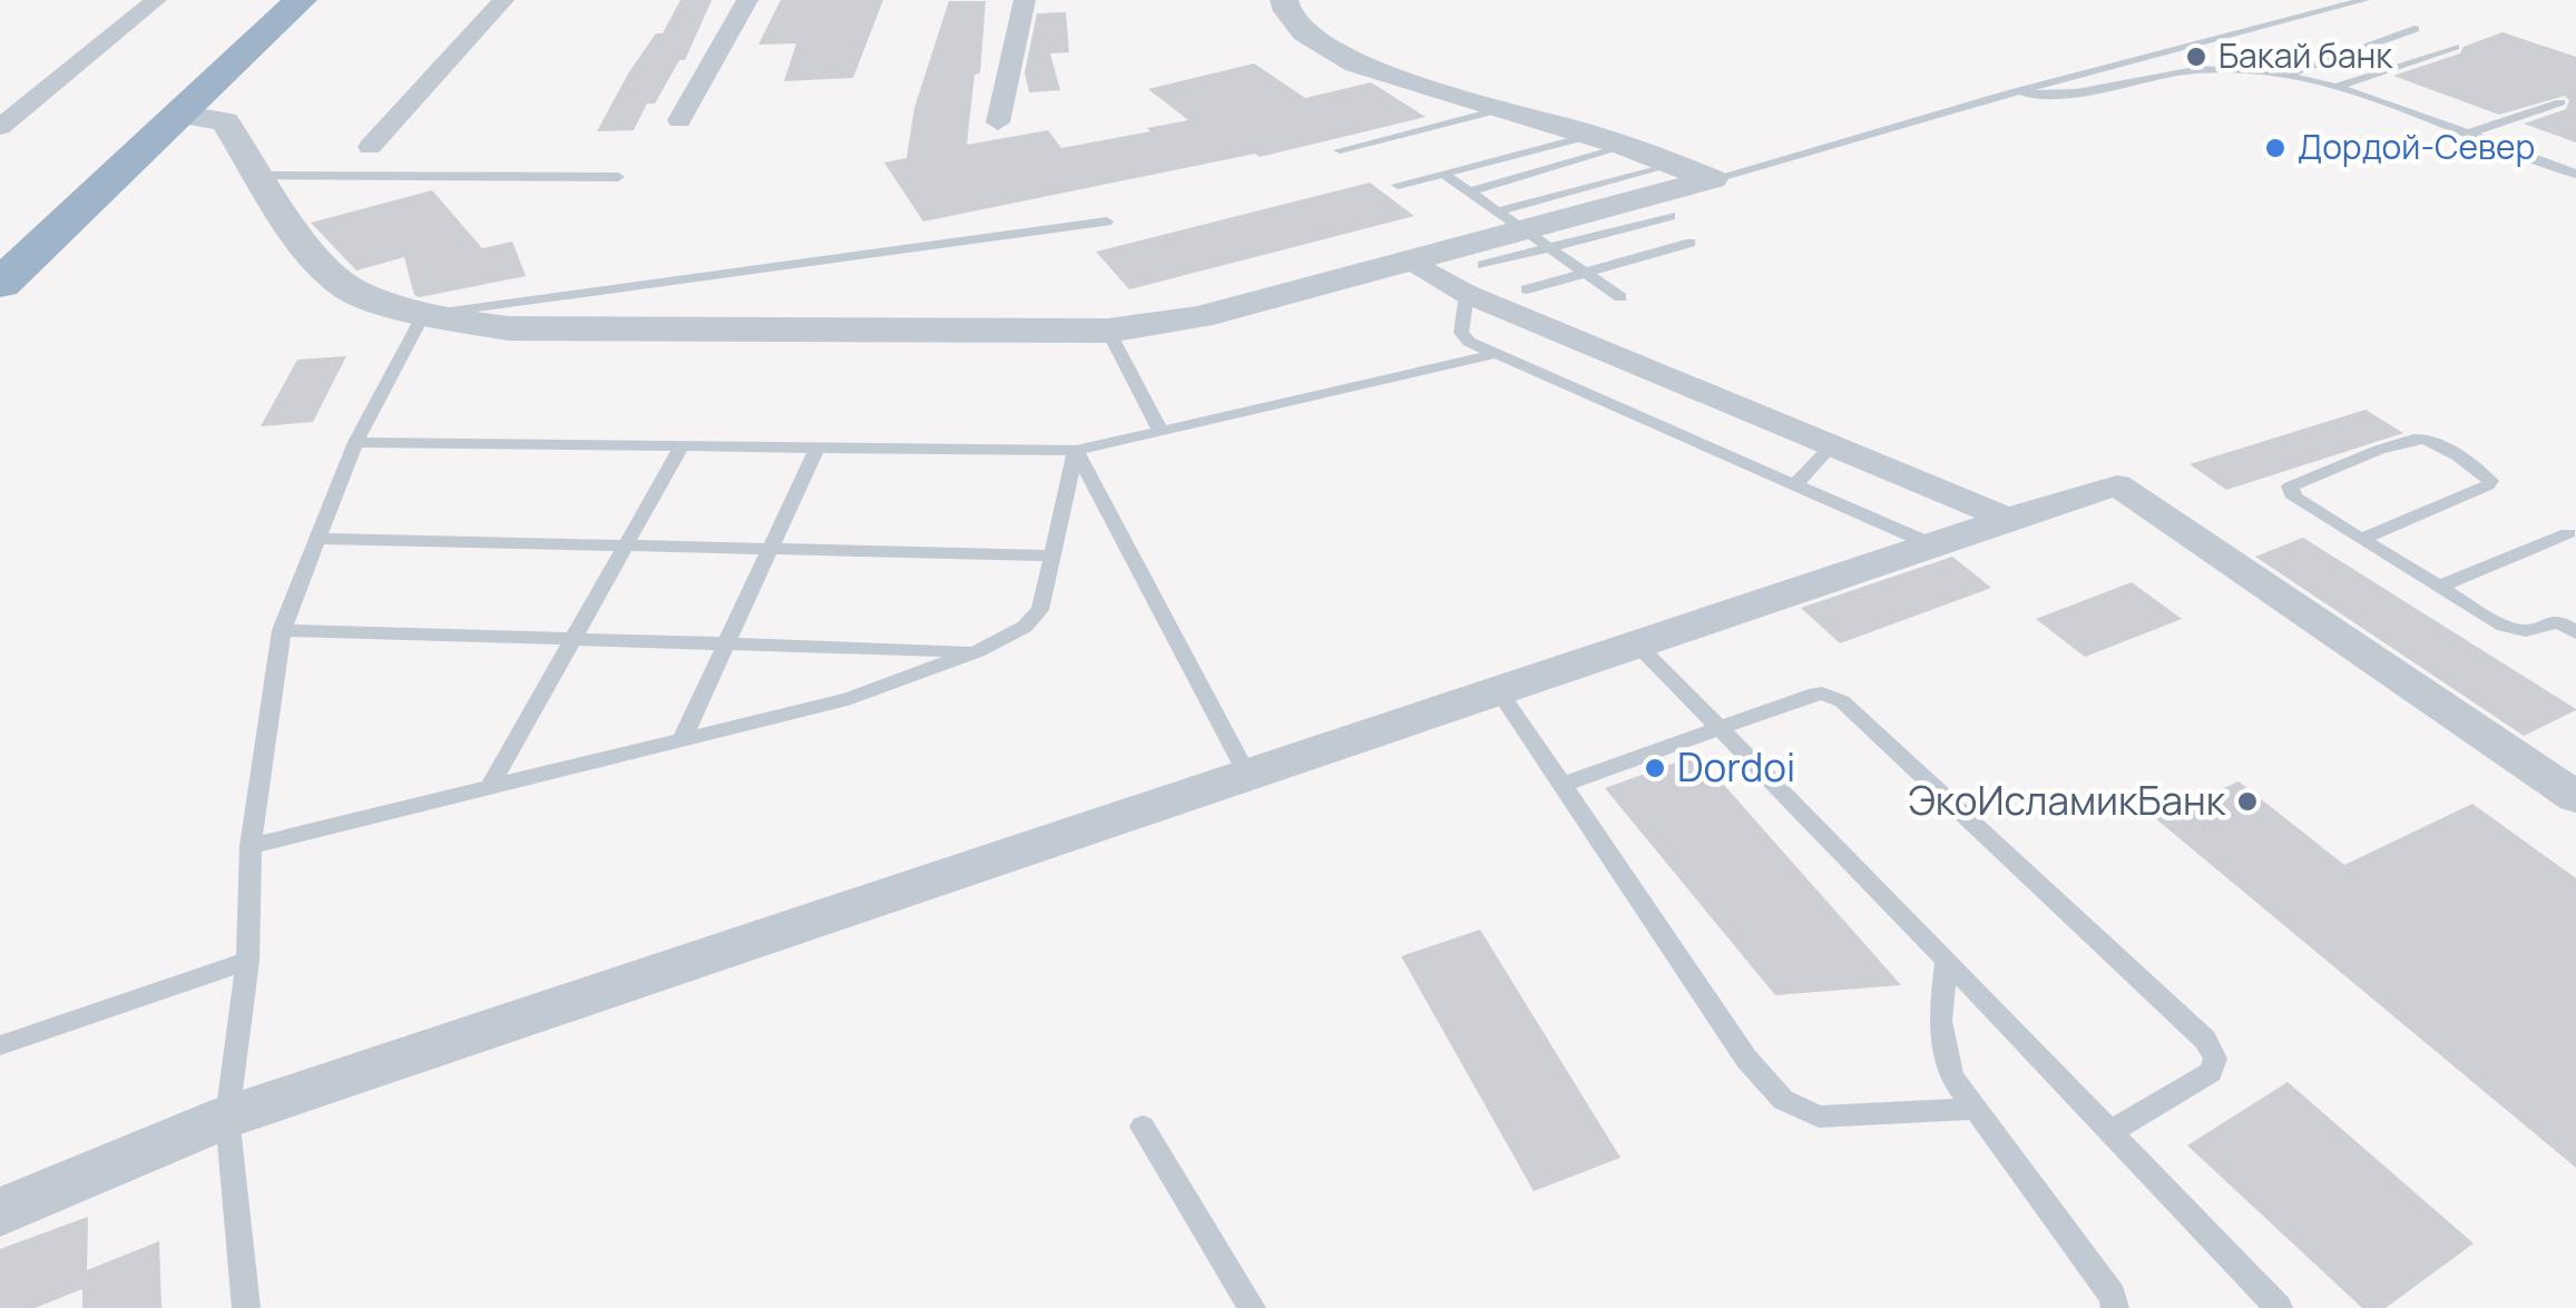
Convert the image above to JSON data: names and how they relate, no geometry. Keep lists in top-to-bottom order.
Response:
{
  "places": [
    "Бакай банк",
    "Дордой-Север",
    "Dordoi",
    "ЭкоИсламикБанк"
  ]
}
